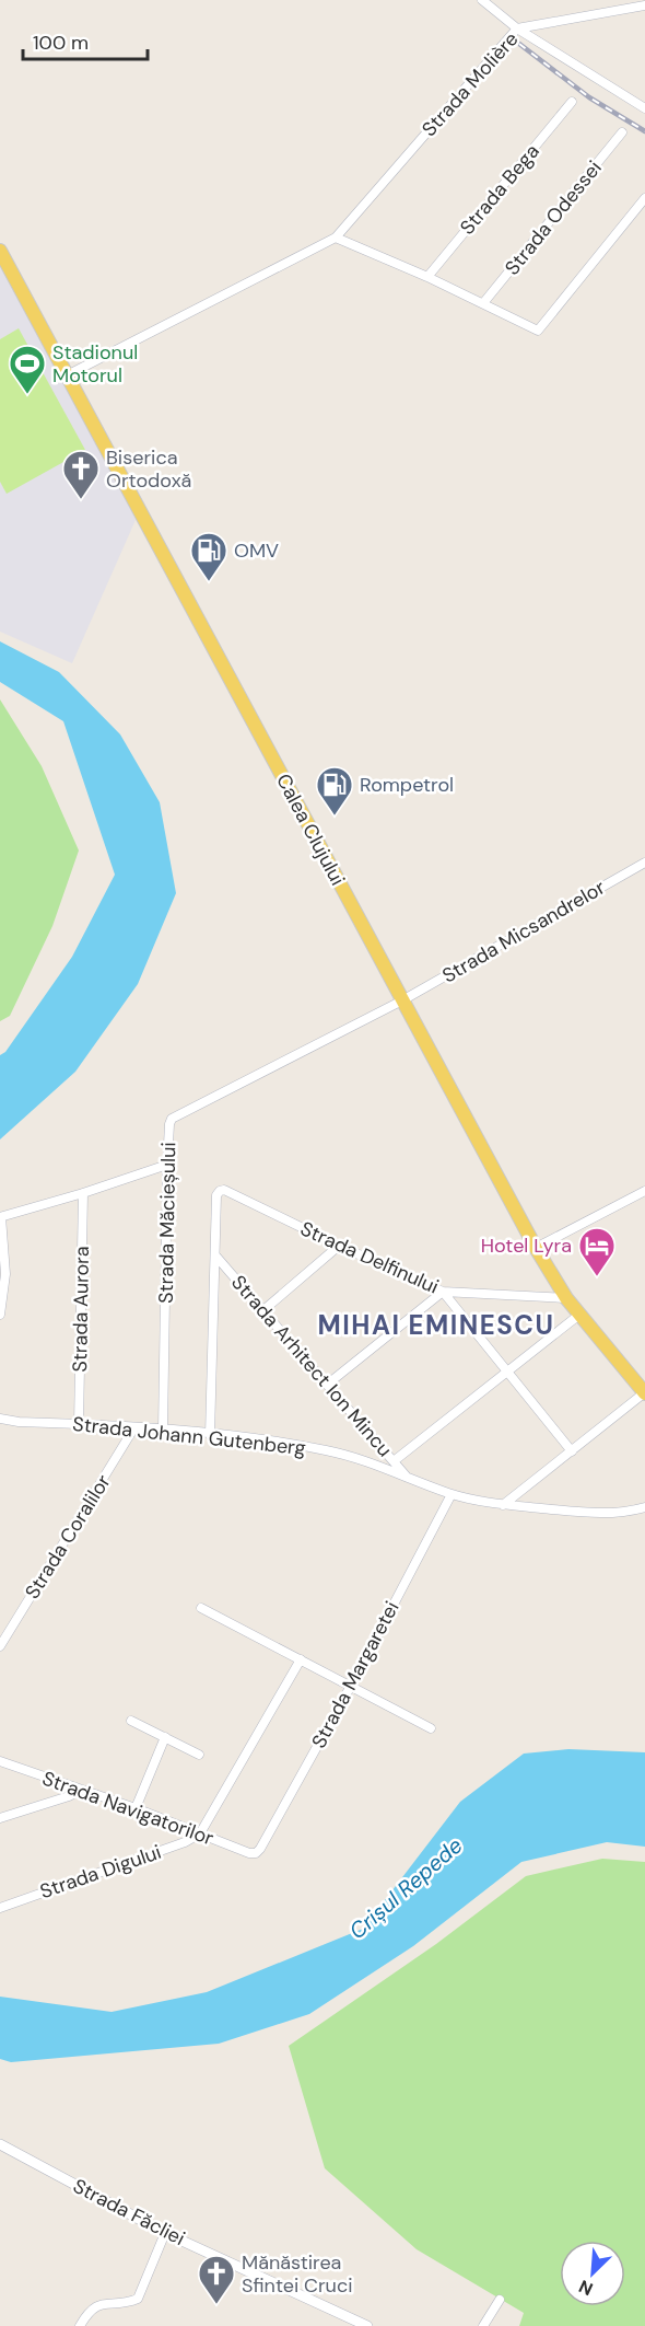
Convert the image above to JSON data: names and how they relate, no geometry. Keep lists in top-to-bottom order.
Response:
{
  "streets": {
    "main road": ["Calea Clujului"],
    "street": [
      "Strada Molière",
      "Strada Bega",
      "Strada Odessei",
      "Strada Micsandrelor",
      "Strada Măcieșului",
      "Strada Delfinului",
      "Strada Aurora",
      "Strada Arhitect Ion Mincu",
      "Strada Johann Gutenberg",
      "Strada Coralilor",
      "Strada Margaretei",
      "Strada Navigatorilor",
      "Strada Digului",
      "Strada Făcliei"
    ]
  },
  "crossings": [
    ["Strada Molière", "Calea Clujului"],
    ["Calea Clujului", "Strada Micsandrelor"],
    ["Calea Clujului", "Strada Măcieșului"],
    ["Calea Clujului", "Strada Delfinului"],
    ["Strada Micsandrelor", "Strada Măcieșului"],
    ["Strada Măcieșului", "Strada Johann Gutenberg"],
    ["Strada Delfinului", "Strada Arhitect Ion Mincu"],
    ["Strada Aurora", "Strada Johann Gutenberg"],
    ["Strada Arhitect Ion Mincu", "Strada Johann Gutenberg"],
    ["Strada Johann Gutenberg", "Strada Coralilor"],
    ["Strada Johann Gutenberg", "Strada Margaretei"],
    ["Strada Margaretei", "Strada Navigatorilor"],
    ["Strada Navigatorilor", "Strada Digului"]
  ],
  "districts": ["MIHAI EMINESCU"],
  "water": ["Crișul Repede"],
  "places": {
    "sports": ["Stadionul Motorul"],
    "church": ["Biserica Ortodoxă", "Mănăstirea Sfintei Cruci"],
    "fuel station": ["OMV", "Rompetrol"],
    "hotel": ["Hotel Lyra"]
  },
  "scale_bar": "100 m",
  "north": "bottom left"
}
